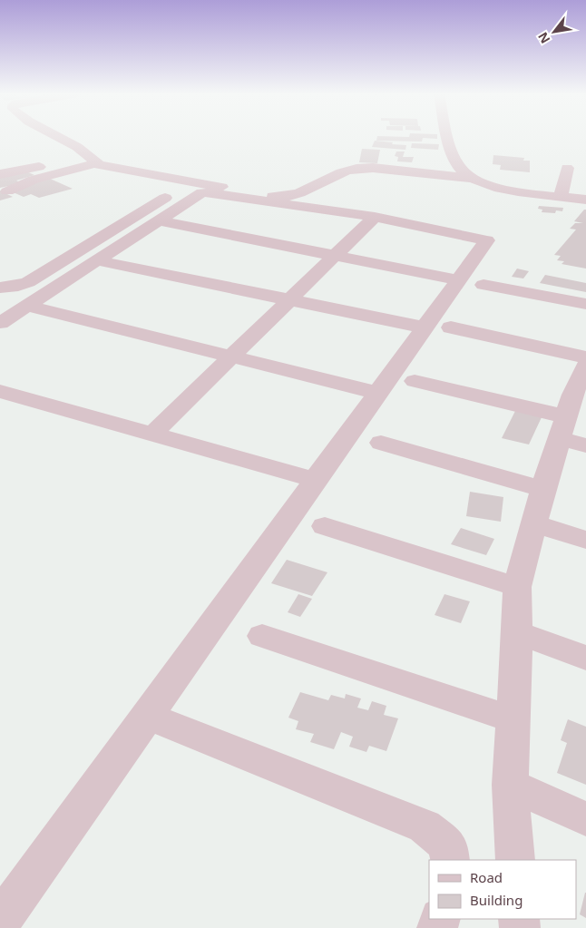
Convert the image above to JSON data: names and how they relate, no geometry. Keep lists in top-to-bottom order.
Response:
{
  "legend": ["Road", "Building"],
  "north": "bottom left"
}
